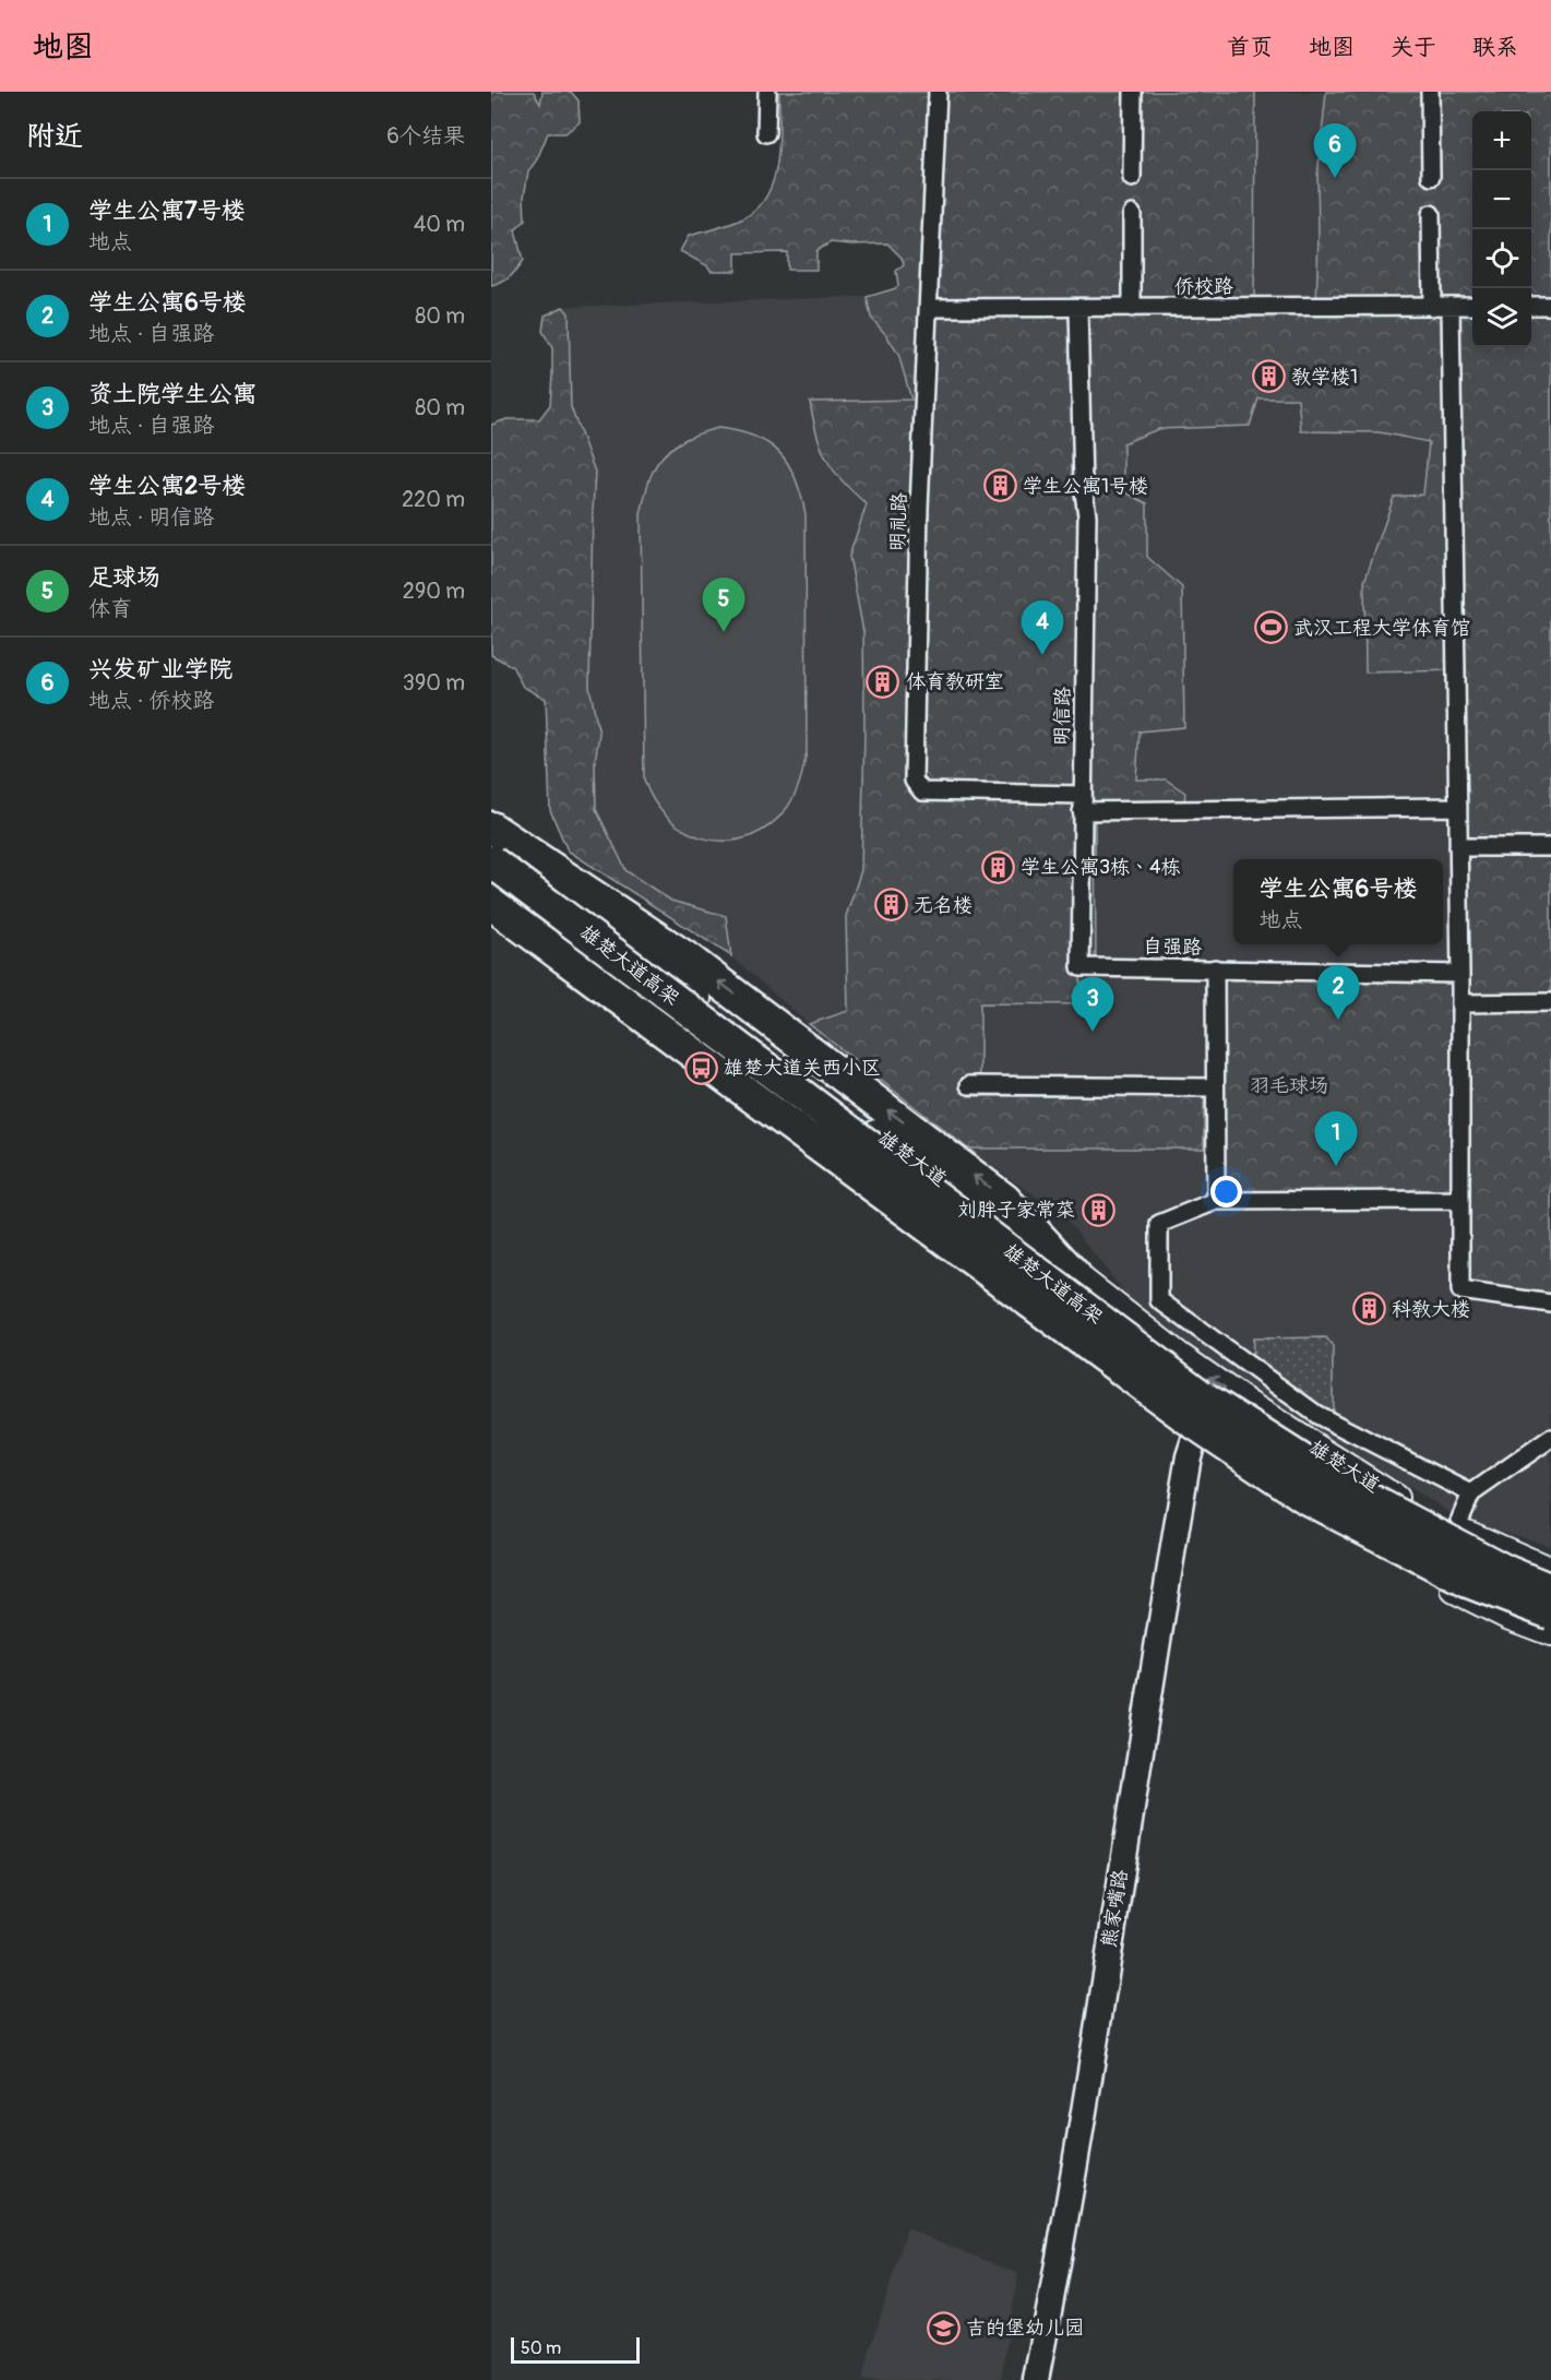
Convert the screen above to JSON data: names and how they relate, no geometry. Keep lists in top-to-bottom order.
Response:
{
  "streets": {
    "highway": ["雄楚大道高架"],
    "main road": ["雄楚大道"],
    "street": [
      "侨校路",
      "明礼路",
      "明信路",
      "自强路",
      "熊家嘴路"
    ]
  },
  "crossings": [
    ["侨校路", "明礼路"],
    ["侨校路", "明信路"],
    ["明礼路", "明信路"],
    ["明信路", "自强路"]
  ],
  "parks": ["羽毛球场"],
  "places": {
    "building": [
      "教学楼1",
      "学生公寓1号楼",
      "体育教研室",
      "学生公寓3栋、4栋",
      "无名楼",
      "刘胖子家常菜",
      "科教大楼"
    ],
    "sports": ["武汉工程大学体育馆"],
    "bus stop": ["雄楚大道关西小区"],
    "school or university": ["吉的堡幼儿园"]
  },
  "scale_bar": "50 m",
  "page": {
    "header": "地图",
    "nav": [
      "首页",
      "地图",
      "关于",
      "联系"
    ],
    "heading": ["附近", "6个结果"],
    "map_buttons": ["+", "−"],
    "pins": [
      "6",
      "5",
      "4",
      "2",
      "3",
      "1"
    ],
    "list": [
      {
        "mark": "1",
        "name": "学生公寓7号楼",
        "note": "地点",
        "value": "40 m"
      },
      {
        "mark": "2",
        "name": "学生公寓6号楼",
        "note": "地点 · 自强路",
        "value": "80 m"
      },
      {
        "mark": "3",
        "name": "资土院学生公寓",
        "note": "地点 · 自强路",
        "value": "80 m"
      },
      {
        "mark": "4",
        "name": "学生公寓2号楼",
        "note": "地点 · 明信路",
        "value": "220 m"
      },
      {
        "mark": "5",
        "name": "足球场",
        "note": "体育",
        "value": "290 m"
      },
      {
        "mark": "6",
        "name": "兴发矿业学院",
        "note": "地点 · 侨校路",
        "value": "390 m"
      }
    ],
    "popup": ["学生公寓6号楼", "地点"],
    "scale": "50 m"
  }
}
